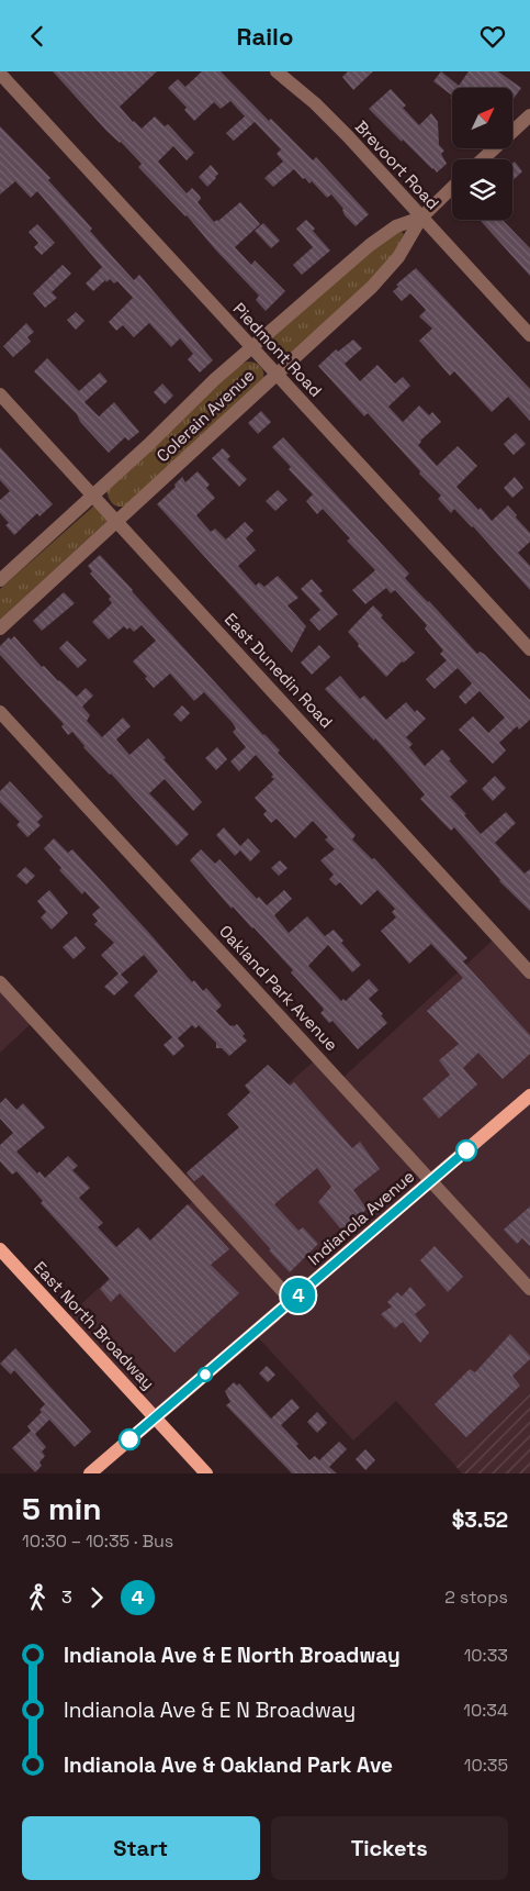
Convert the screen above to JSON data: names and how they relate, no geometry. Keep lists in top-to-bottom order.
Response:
{
  "streets": {
    "main road": ["Indianola Avenue", "East North Broadway"],
    "street": [
      "Brevoort Road",
      "Piedmont Road",
      "Colerain Avenue",
      "East Dunedin Road",
      "Oakland Park Avenue"
    ]
  },
  "crossings": [
    ["Brevoort Road", "Colerain Avenue"],
    ["Piedmont Road", "Colerain Avenue"],
    ["Colerain Avenue", "East Dunedin Road"],
    ["Oakland Park Avenue", "Indianola Avenue"],
    ["Indianola Avenue", "East North Broadway"]
  ],
  "lines": ["bus line 4"],
  "north": "top right",
  "page": {
    "header": "Railo",
    "on_map": "4",
    "heading": ["5 min", "10:30 – 10:35 · Bus", "$3.52"],
    "legs": ["3", "4", "2 stops"],
    "list": [
      {
        "name": "Indianola Ave & E North Broadway",
        "value": "10:33"
      },
      {
        "name": "Indianola Ave & E N Broadway",
        "value": "10:34"
      },
      {
        "name": "Indianola Ave & Oakland Park Ave",
        "value": "10:35"
      }
    ],
    "buttons": ["Start", "Tickets"]
  }
}
